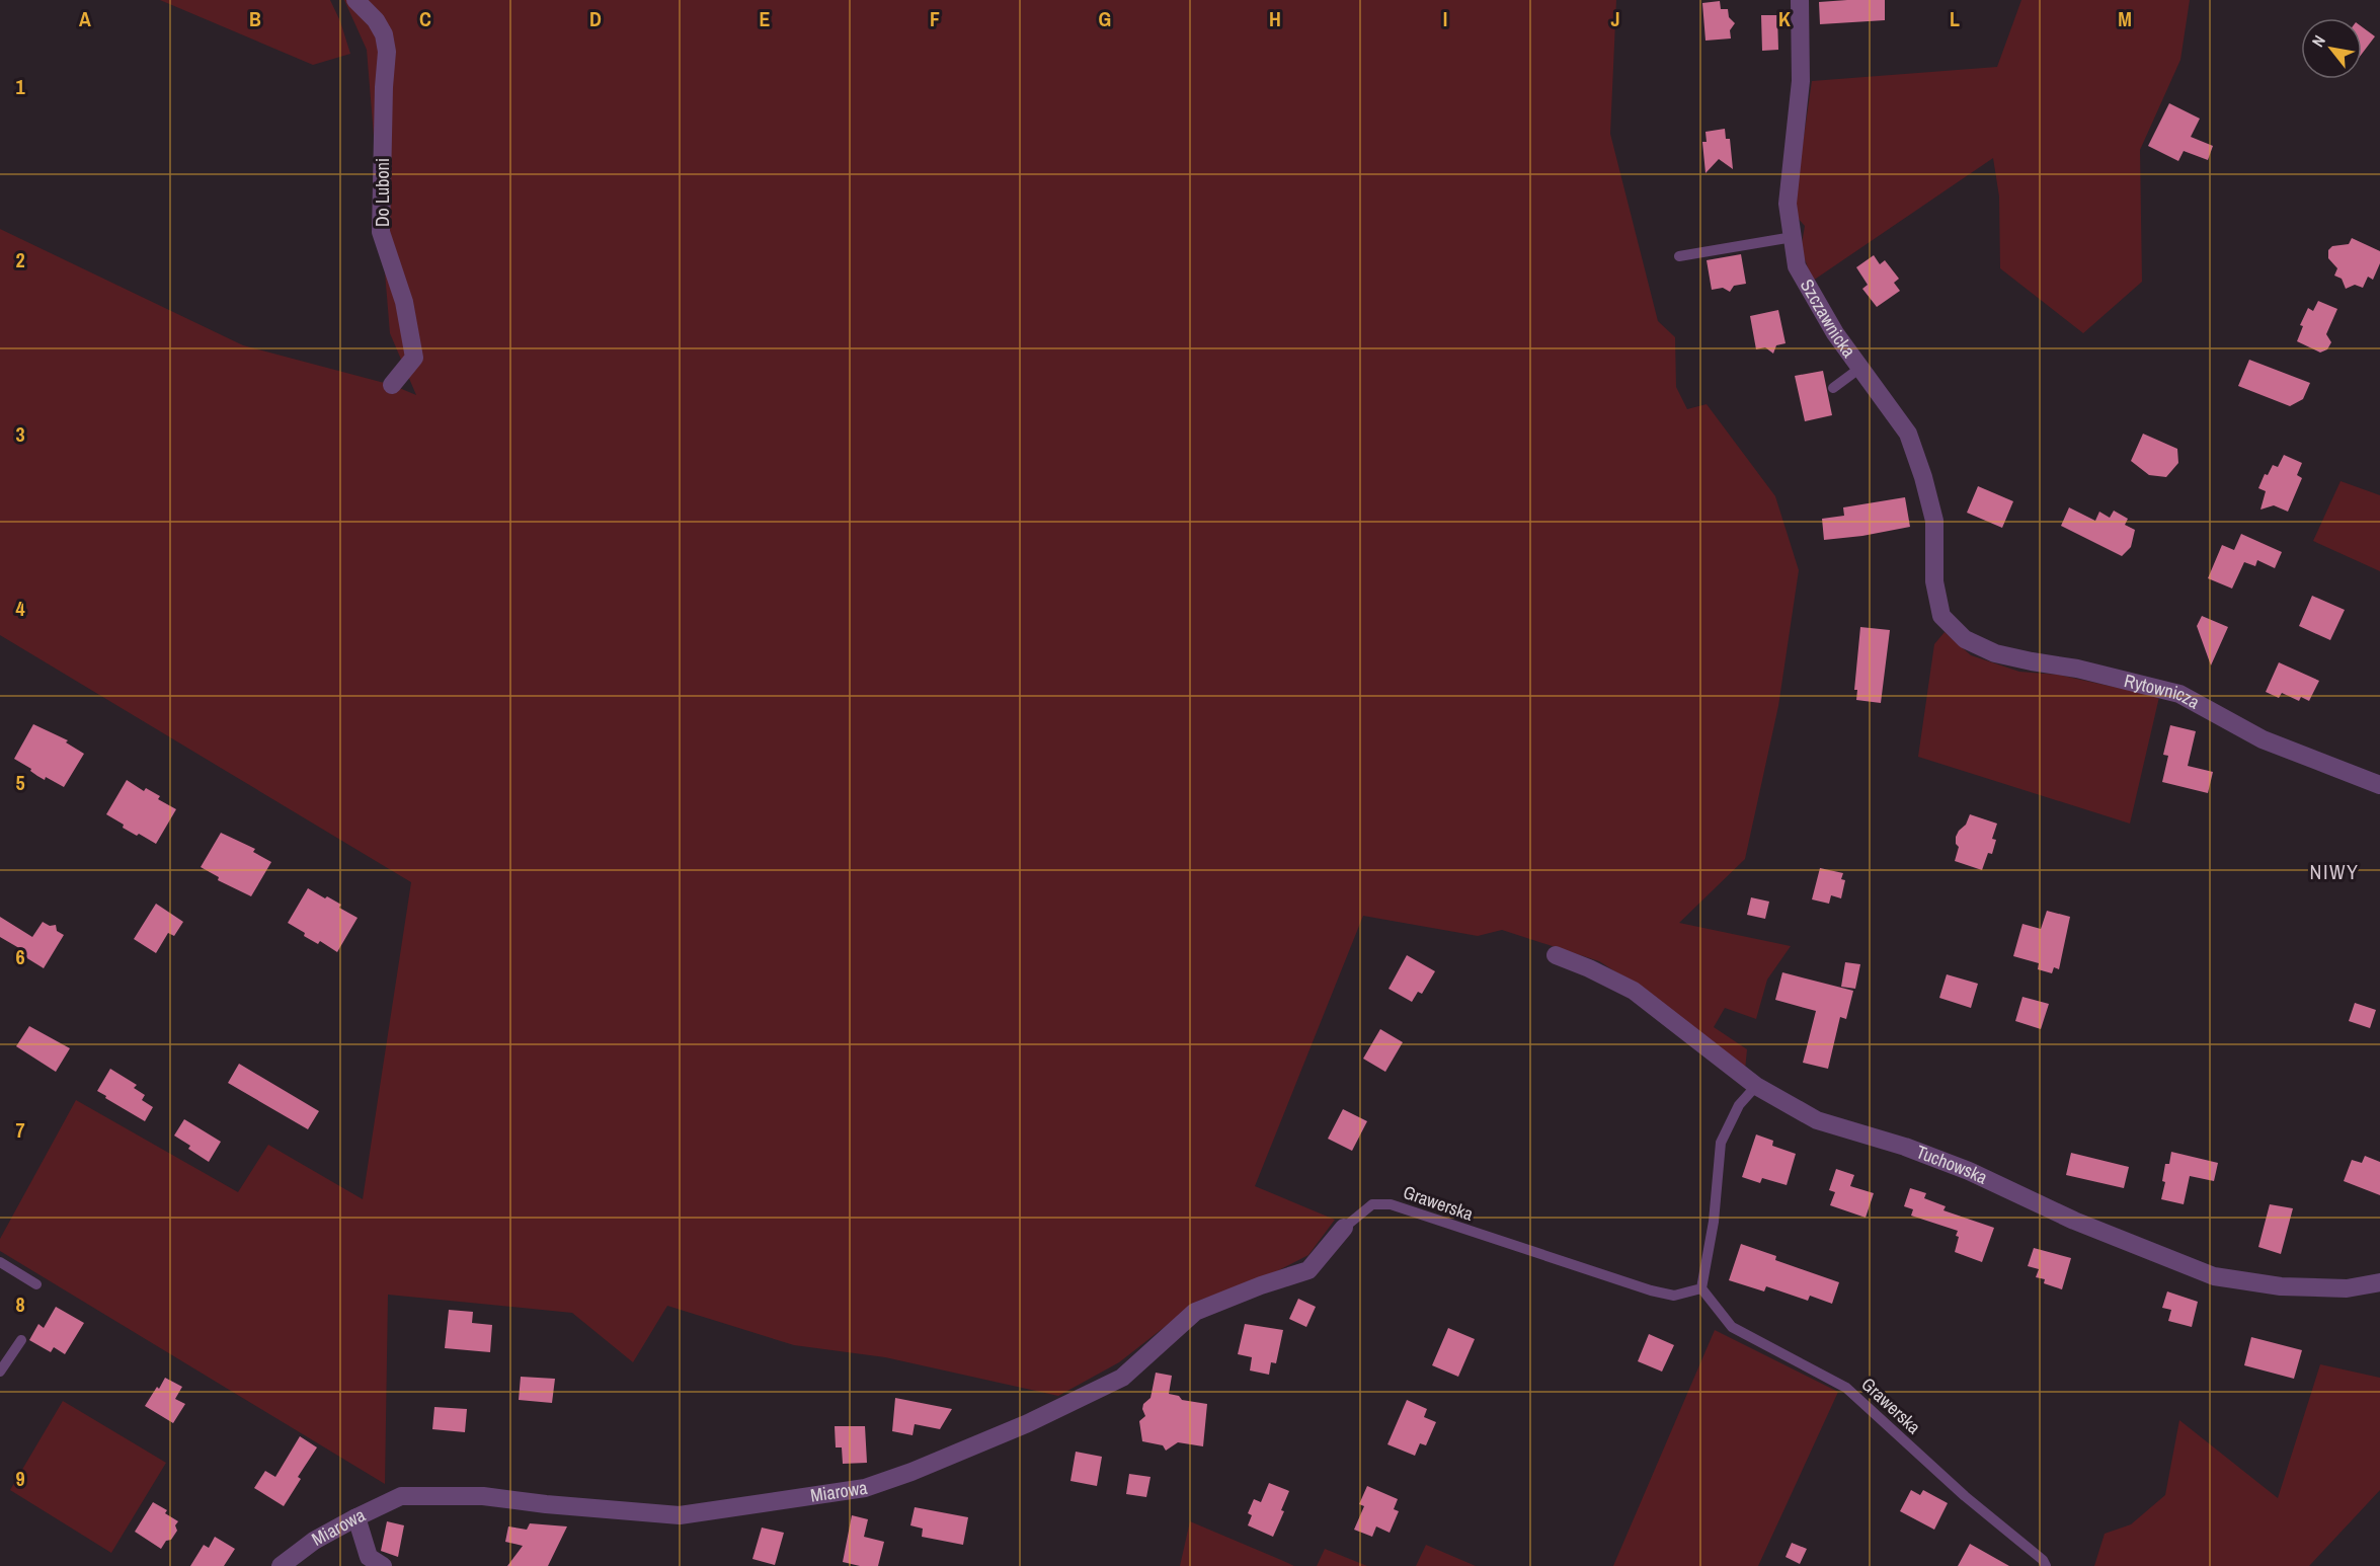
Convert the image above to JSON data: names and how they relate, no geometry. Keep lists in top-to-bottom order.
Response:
{
  "streets": {
    "street": [
      "Do Luboni",
      "Szczawnicka",
      "Rytownicza",
      "Tuchowska",
      "Miarowa"
    ],
    "lane": ["Grawerska"]
  },
  "crossings": [
    ["Szczawnicka", "Rytownicza"],
    ["Grawerska", "Miarowa"]
  ],
  "districts": ["NIWY"],
  "north": "top left",
  "grid": {
    "columns": [
      "A",
      "B",
      "C",
      "D",
      "E",
      "F",
      "G",
      "H",
      "I",
      "J",
      "K",
      "L",
      "M"
    ],
    "rows": [
      "1",
      "2",
      "3",
      "4",
      "5",
      "6",
      "7",
      "8",
      "9"
    ]
  }
}
